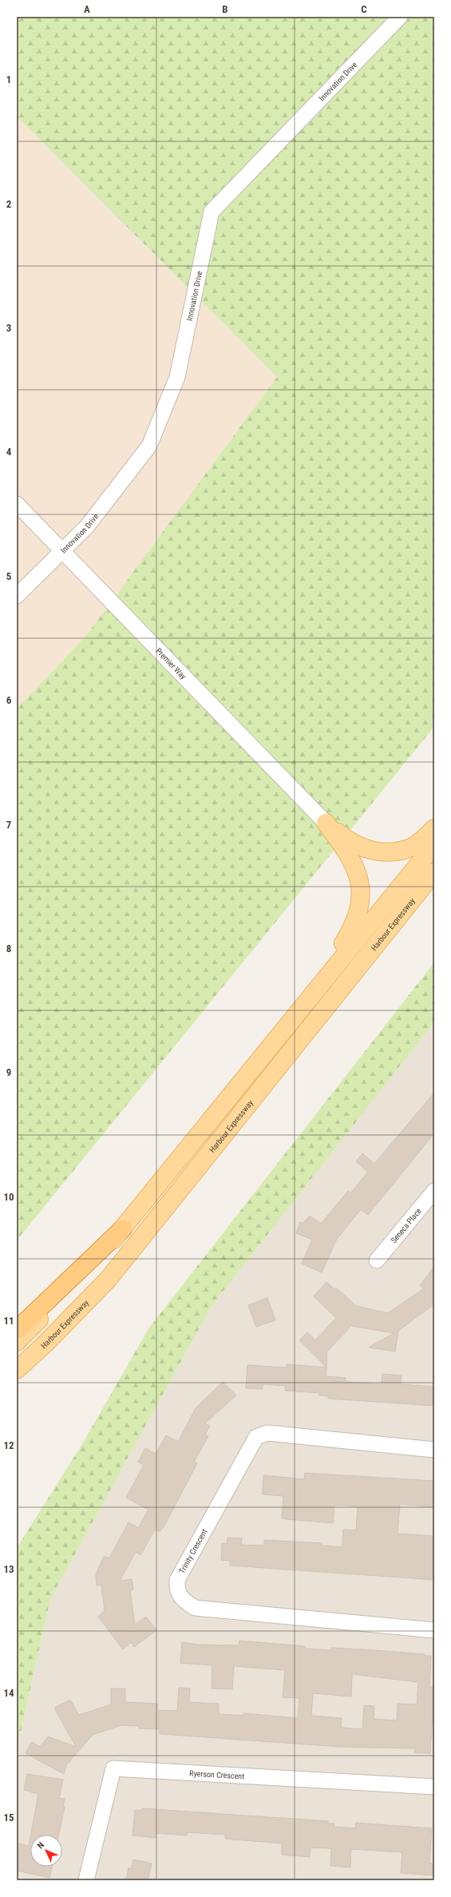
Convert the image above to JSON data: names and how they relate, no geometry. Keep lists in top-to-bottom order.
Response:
{
  "streets": {
    "main road": ["Harbour Expressway"],
    "street": [
      "Innovation Drive",
      "Premier Way",
      "Seneca Place",
      "Trinity Crescent",
      "Ryerson Crescent"
    ]
  },
  "crossings": [
    ["Innovation Drive", "Premier Way"]
  ],
  "north": "top left",
  "grid": {
    "columns": ["A", "B", "C"],
    "rows": [
      "1",
      "2",
      "3",
      "4",
      "5",
      "6",
      "7",
      "8",
      "9",
      "10",
      "11",
      "12",
      "13",
      "14",
      "15"
    ]
  }
}
